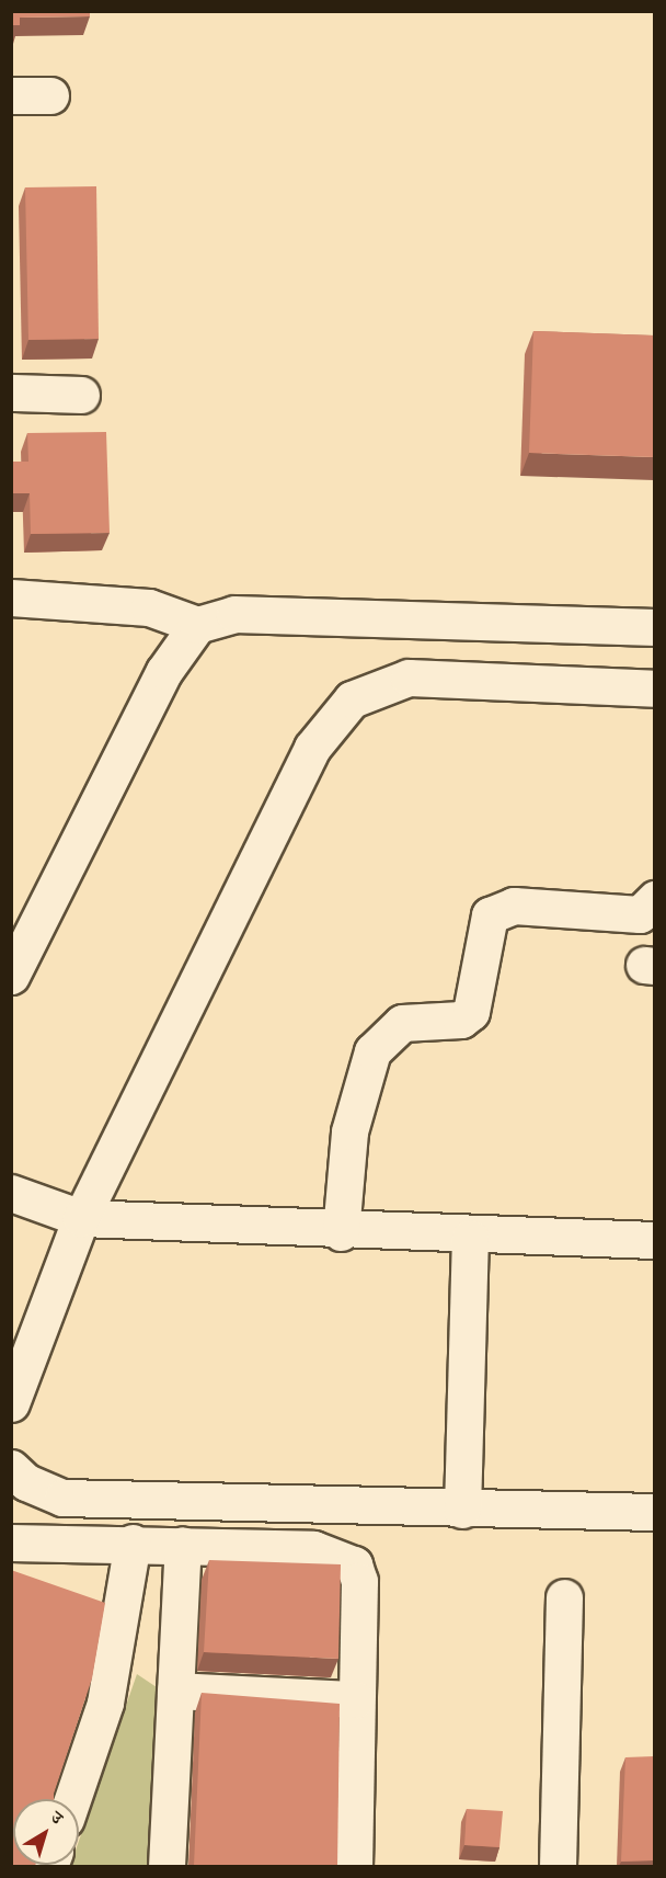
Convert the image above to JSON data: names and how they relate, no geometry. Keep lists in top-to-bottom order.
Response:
{
  "north": "top right"
}
